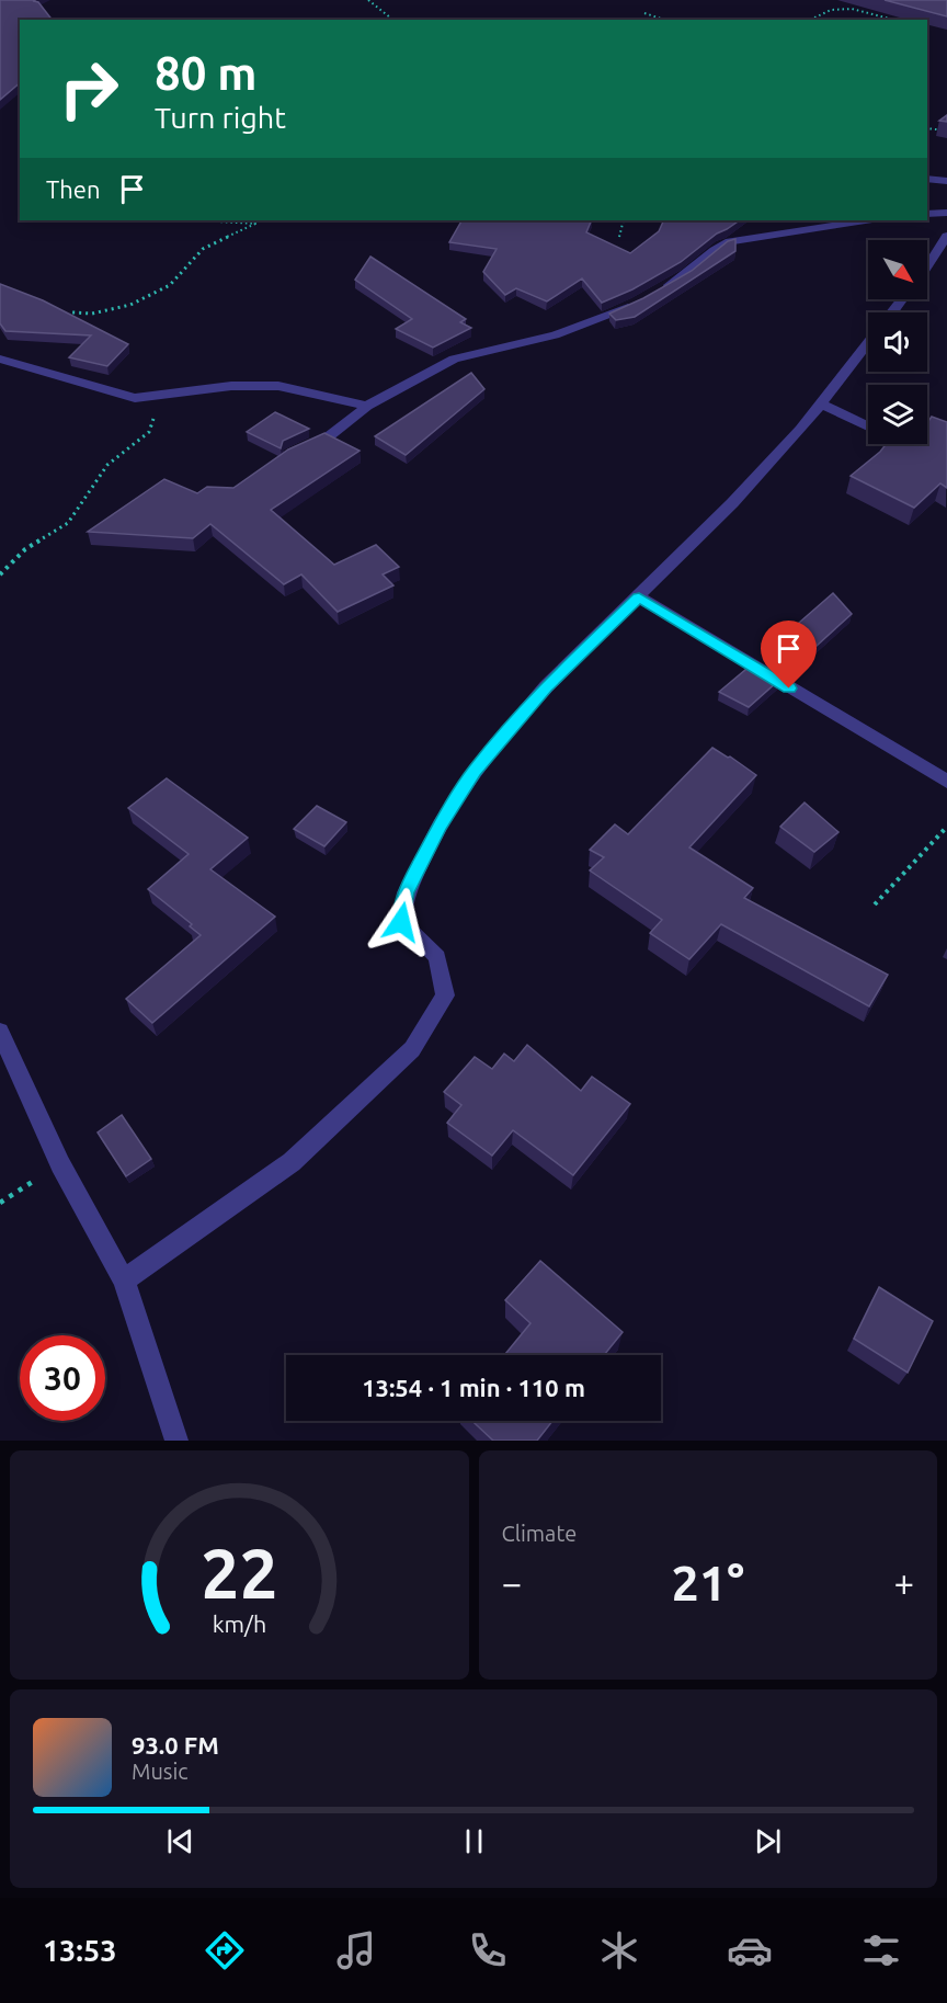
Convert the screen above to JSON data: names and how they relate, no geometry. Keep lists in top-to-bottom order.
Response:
{
  "north": "bottom right",
  "page": {
    "turn": ["80 m", "Turn right"],
    "then": "Then",
    "limit": "30",
    "trip": "13:54 · 1 min · 110 m",
    "tile": "Climate",
    "heat": ["−", "21°", "+"],
    "song": ["93.0 FM", "Music"],
    "tabs": "13:53",
    "gauge": ["22", "km/h"]
  }
}
